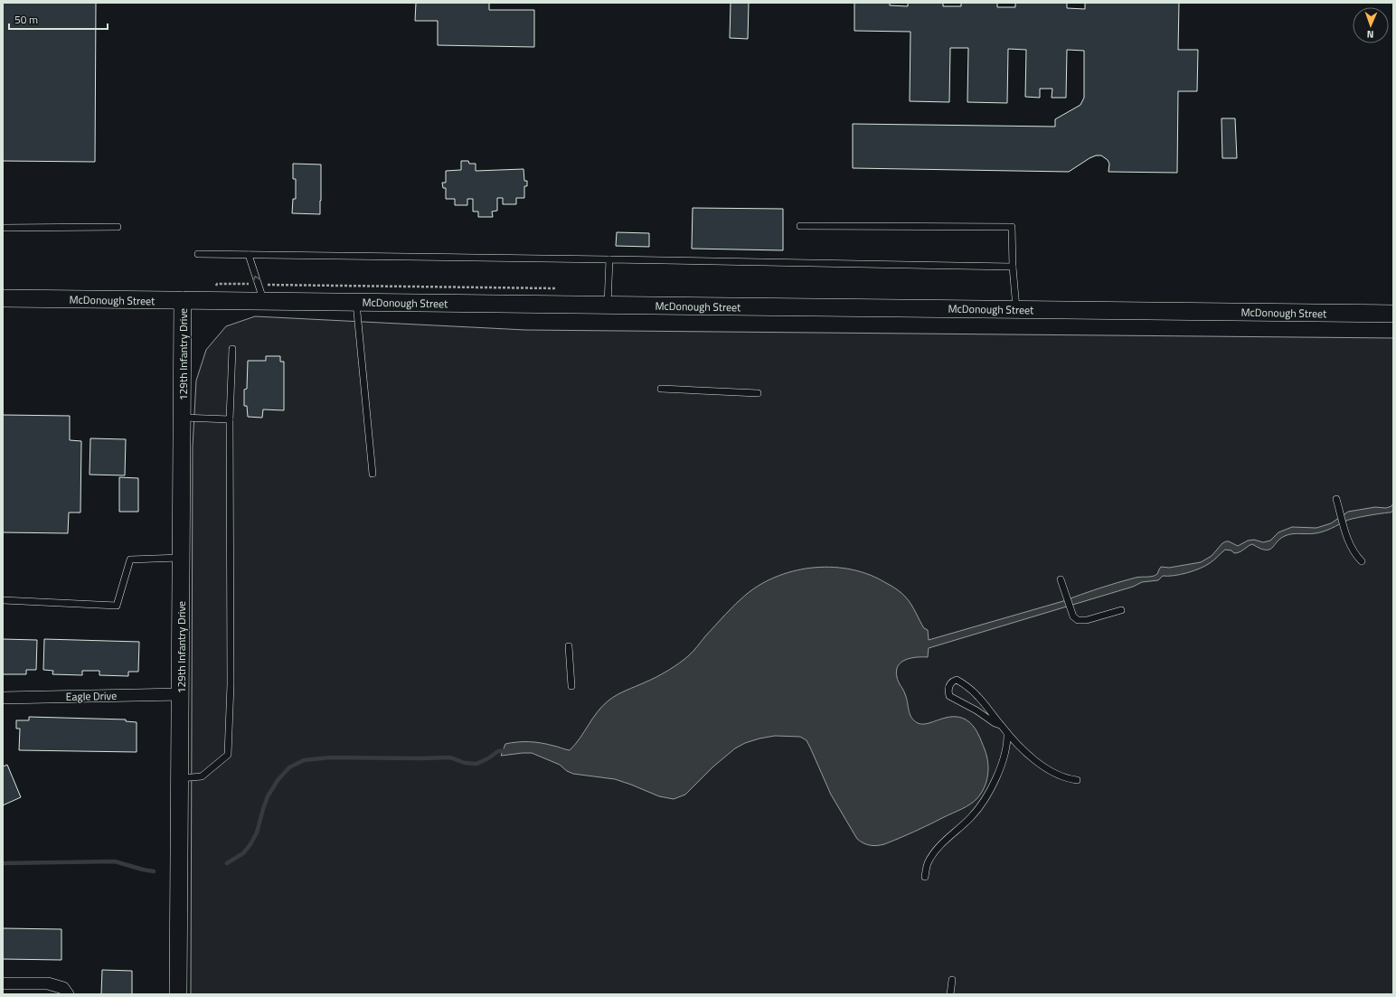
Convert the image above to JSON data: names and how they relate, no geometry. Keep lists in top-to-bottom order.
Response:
{
  "streets": {
    "street": ["McDonough Street", "129th Infantry Drive", "Eagle Drive"]
  },
  "crossings": [
    ["McDonough Street", "129th Infantry Drive"],
    ["129th Infantry Drive", "Eagle Drive"]
  ],
  "scale_bar": "50 m",
  "north": "bottom"
}
